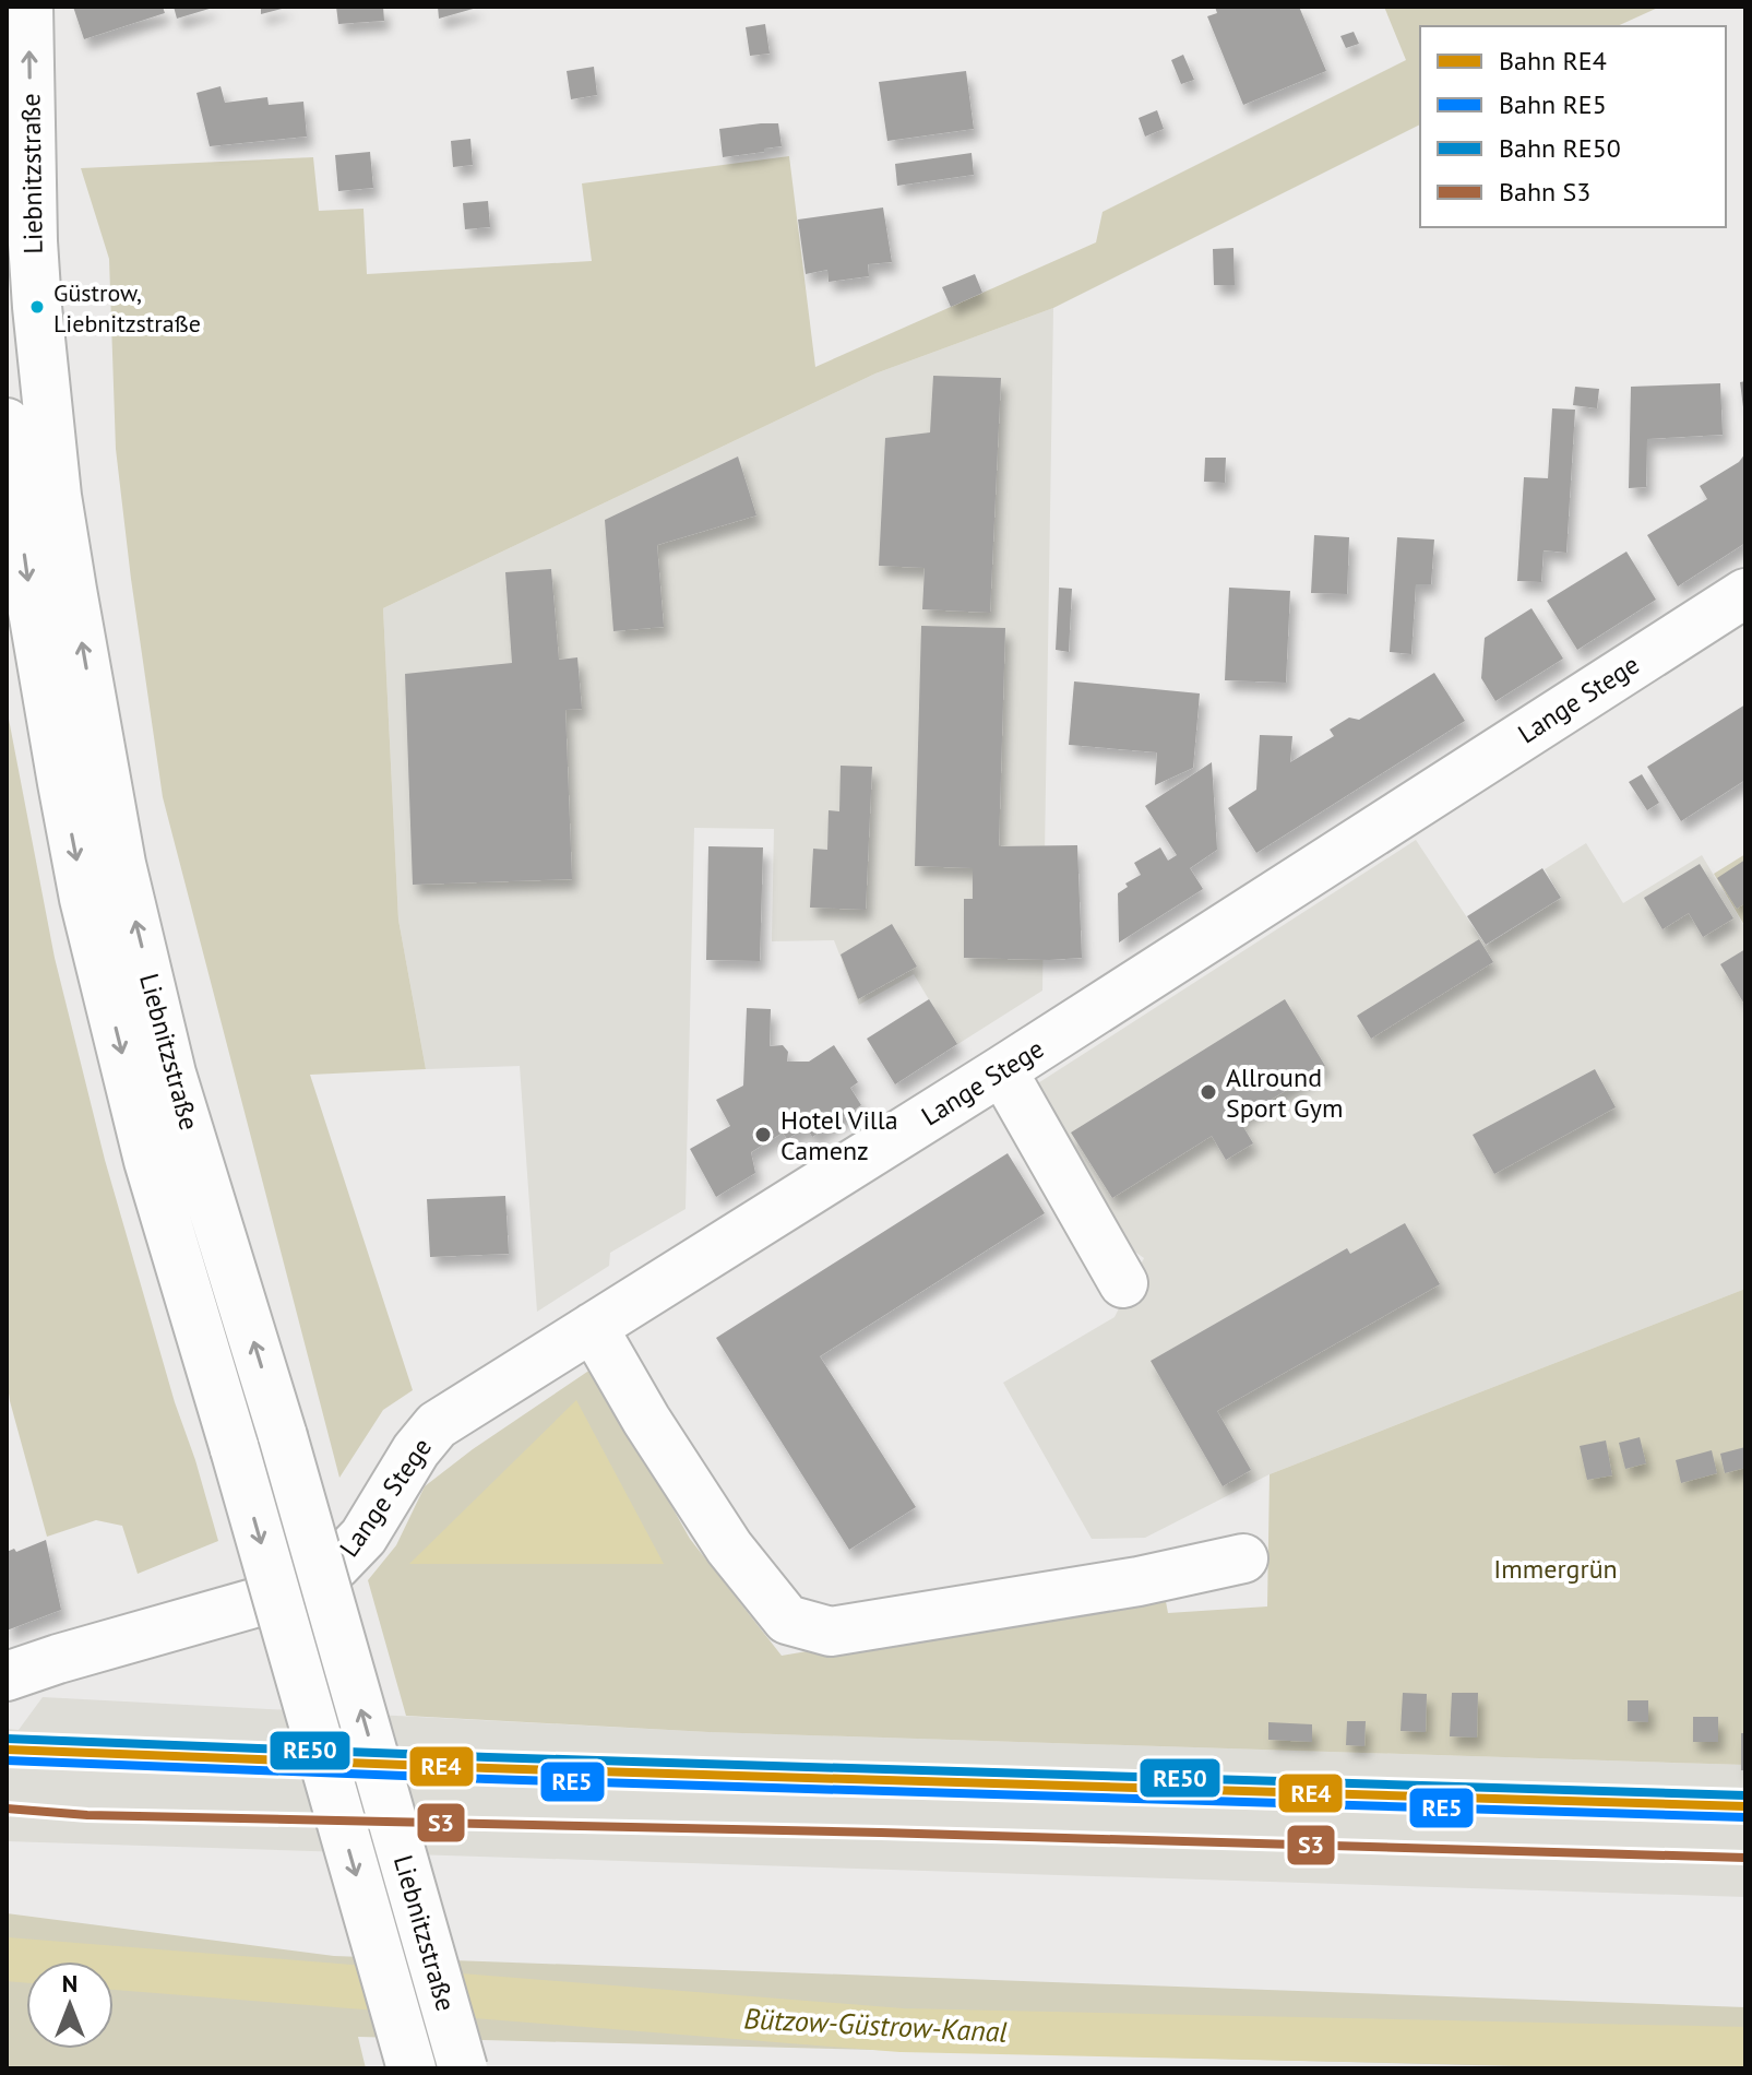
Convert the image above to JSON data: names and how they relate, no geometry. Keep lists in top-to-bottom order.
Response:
{
  "streets": {
    "main road": ["Liebnitzstraße", "Lange Stege"]
  },
  "water": ["Bützow-Güstrow-Kanal"],
  "parks": ["Immergrün"],
  "places": ["Güstrow, Liebnitzstraße", "Allround Sport Gym", "Hotel Villa Camenz"],
  "lines": [
    "rail line RE50",
    "rail line RE4",
    "rail line RE5",
    "rail line S3"
  ],
  "legend": [
    "Bahn RE4",
    "Bahn RE5",
    "Bahn RE50",
    "Bahn S3"
  ],
  "north": "top"
}
